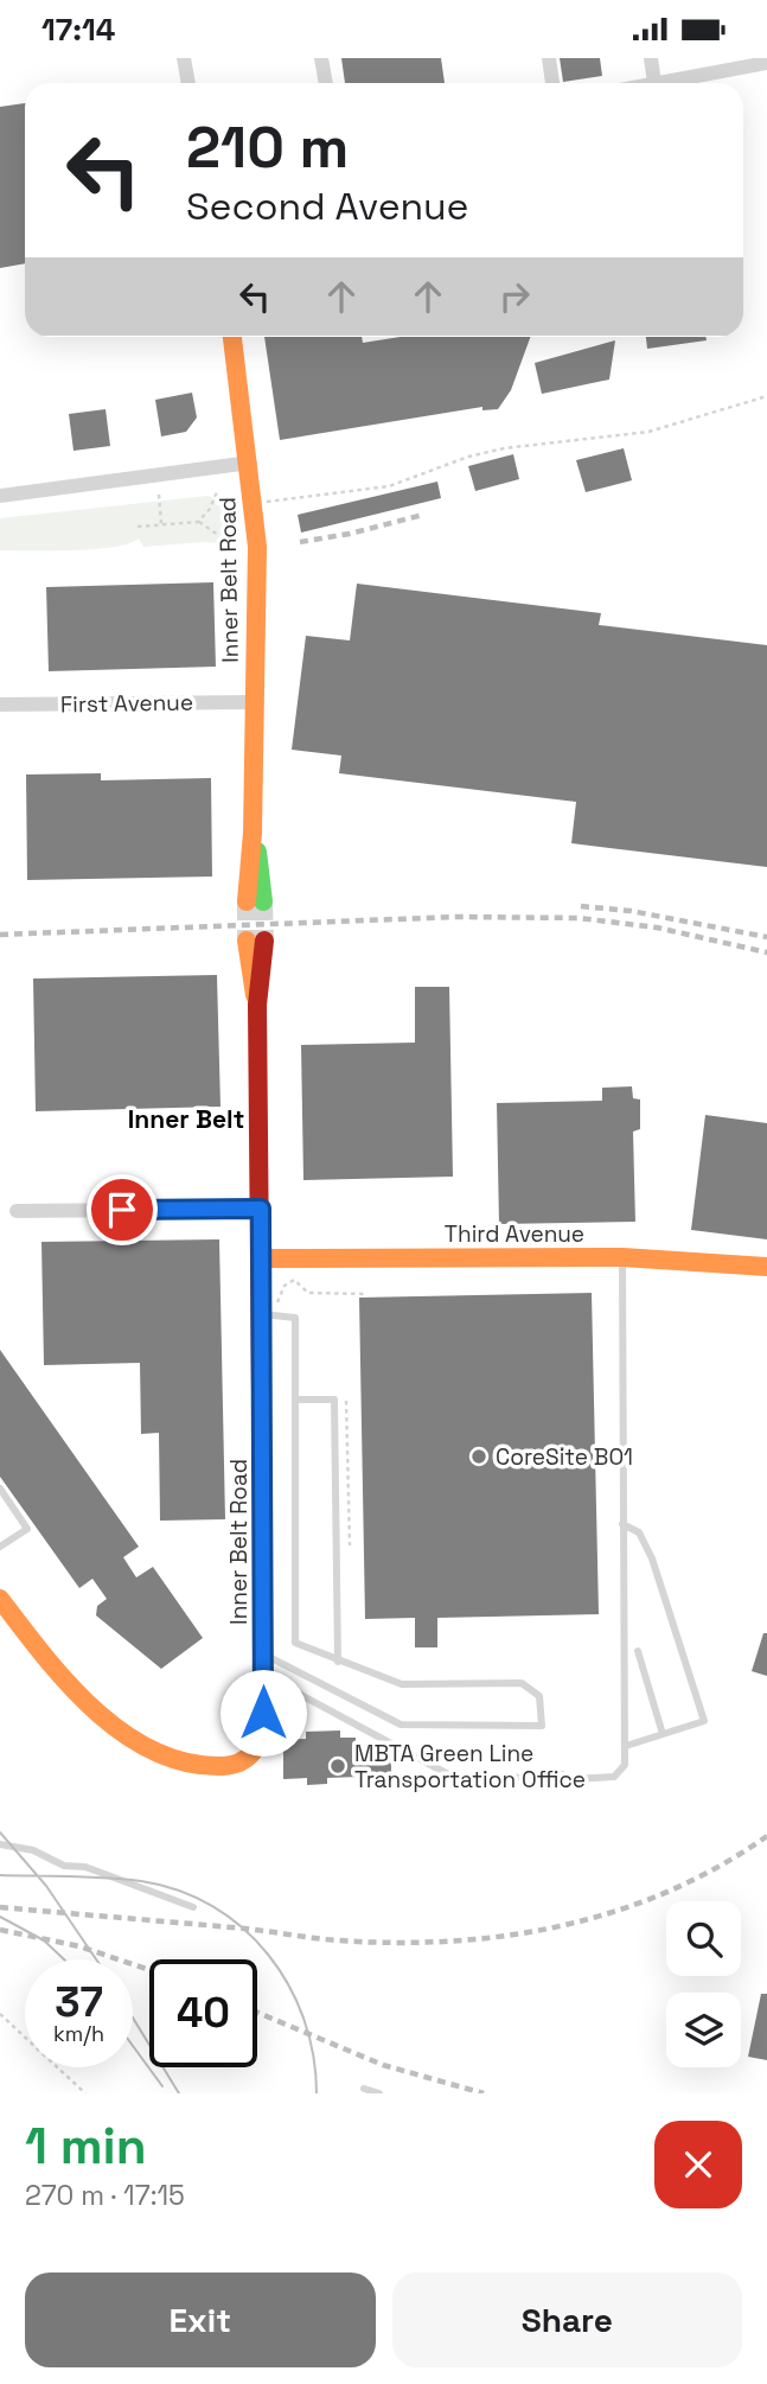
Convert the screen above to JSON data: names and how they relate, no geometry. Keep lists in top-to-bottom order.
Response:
{
  "streets": {
    "street": ["Inner Belt Road", "First Avenue", "Third Avenue"]
  },
  "crossings": [
    ["Inner Belt Road", "First Avenue"],
    ["Inner Belt Road", "Third Avenue"]
  ],
  "districts": ["Inner Belt"],
  "places": ["CoreSite BO1", "MBTA Green Line Transportation Office"],
  "page": {
    "status": "17:14",
    "turn": ["210 m", "Second Avenue"],
    "speed": "37 km/h",
    "limit": "40",
    "heading": ["1 min", "270 m · 17:15"],
    "buttons": ["Exit", "Share"]
  }
}
